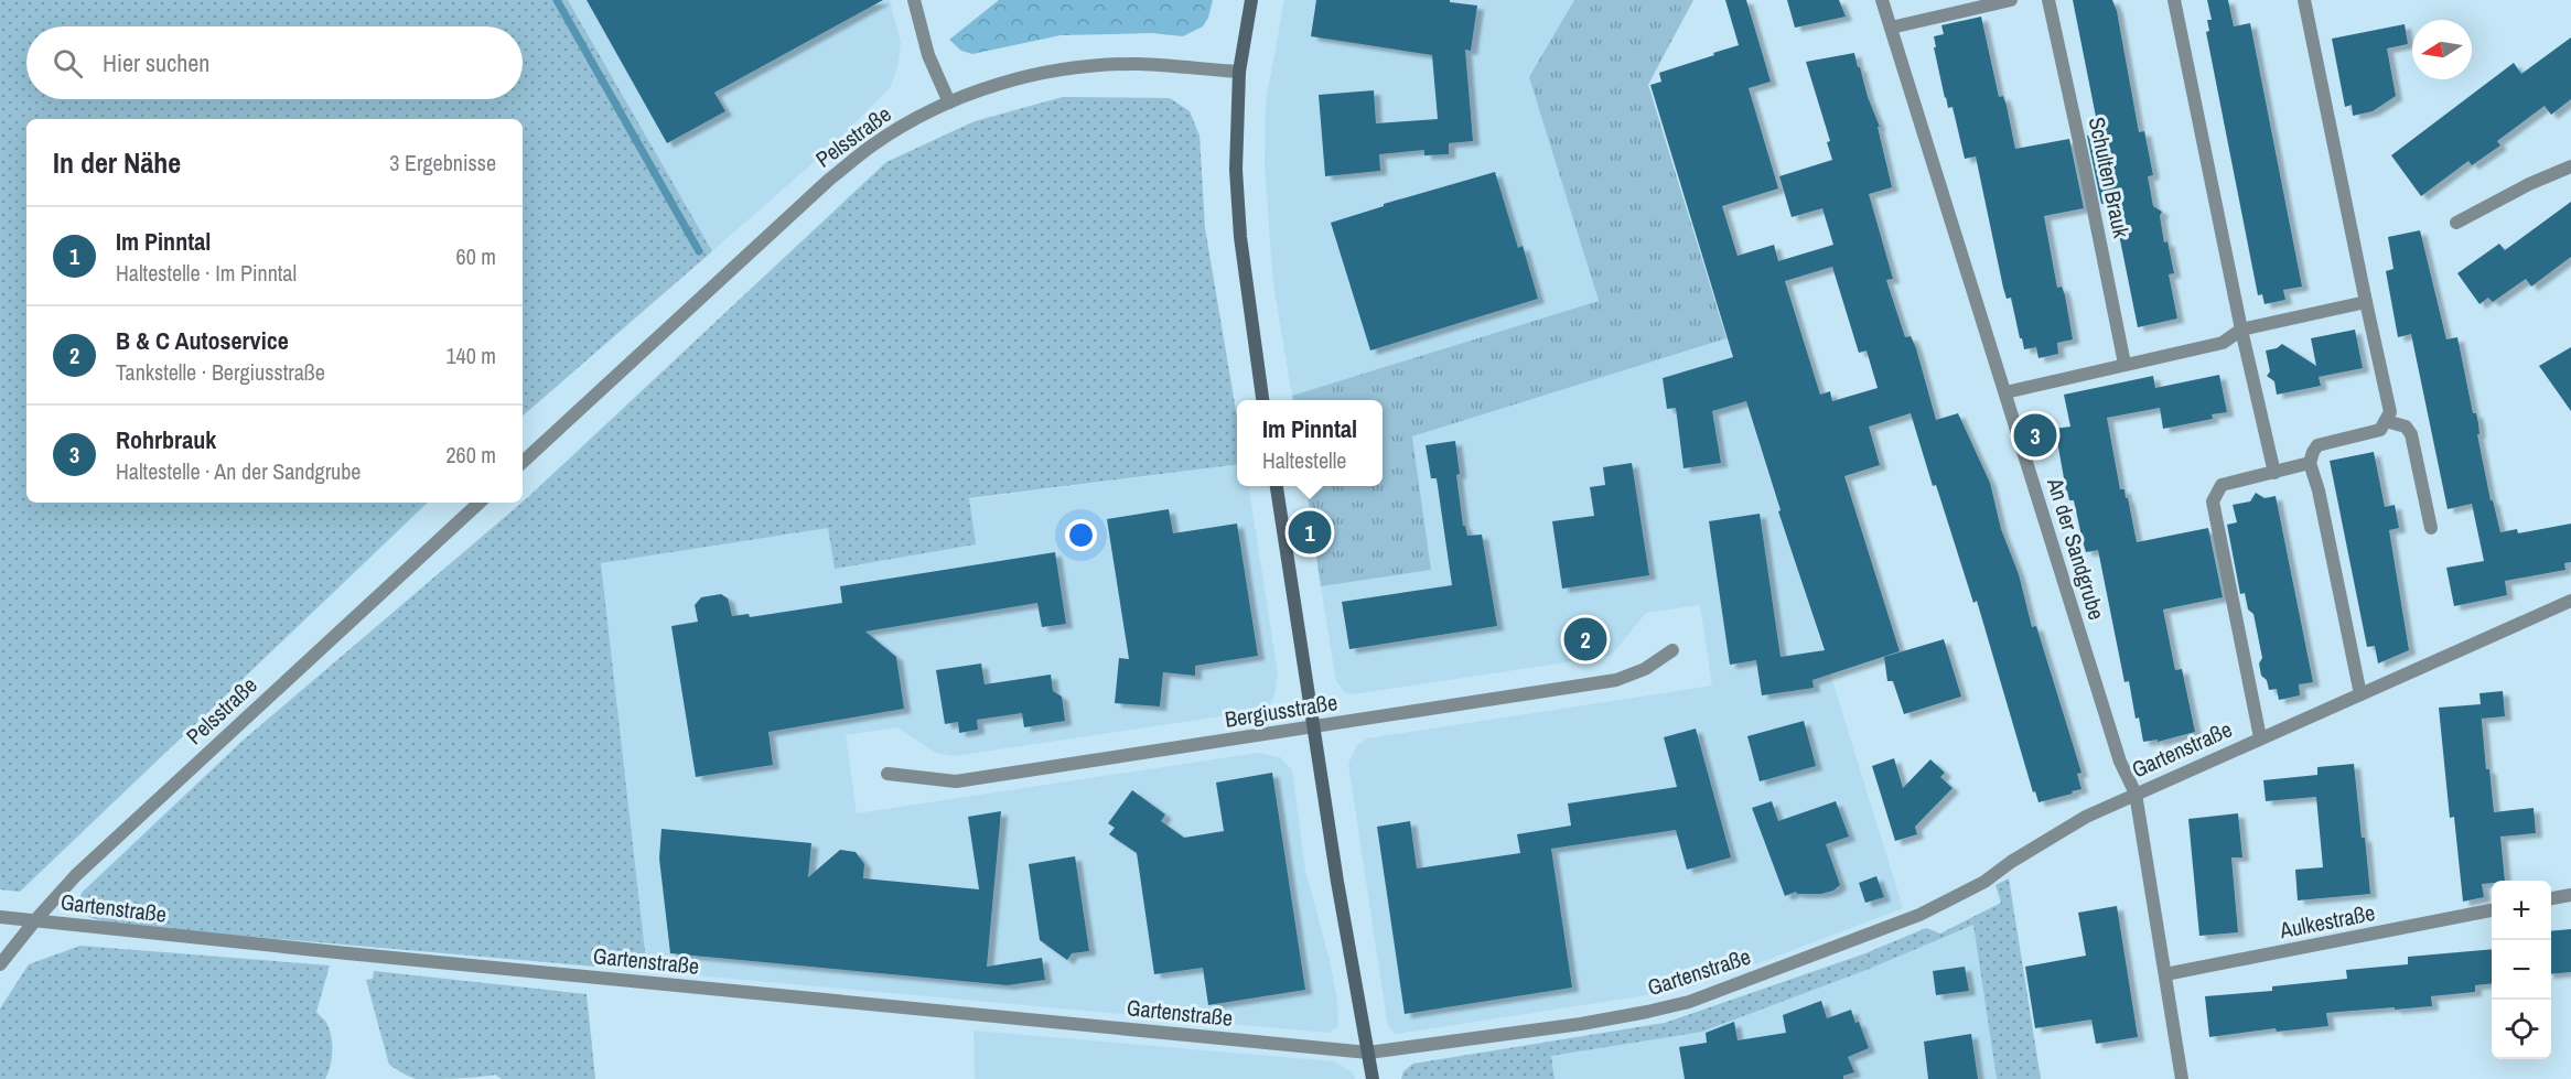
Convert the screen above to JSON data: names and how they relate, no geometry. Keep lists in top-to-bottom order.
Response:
{
  "streets": {
    "street": [
      "Pelsstraße",
      "Schulten Brauk",
      "An der Sandgrube",
      "Bergiusstraße",
      "Gartenstraße",
      "Aulkestraße"
    ]
  },
  "crossings": [
    ["Pelsstraße", "Gartenstraße"],
    ["An der Sandgrube", "Gartenstraße"],
    ["An der Sandgrube", "Aulkestraße"]
  ],
  "north": "left",
  "page": {
    "search": "Hier suchen",
    "heading": ["In der Nähe", "3 Ergebnisse"],
    "list": [
      {
        "mark": "1",
        "name": "Im Pinntal",
        "note": "Haltestelle · Im Pinntal",
        "value": "60 m"
      },
      {
        "mark": "2",
        "name": "B & C Autoservice",
        "note": "Tankstelle · Bergiusstraße",
        "value": "140 m"
      },
      {
        "mark": "3",
        "name": "Rohrbrauk",
        "note": "Haltestelle · An der Sandgrube",
        "value": "260 m"
      }
    ],
    "popup": ["Im Pinntal", "Haltestelle"],
    "pins": ["3", "1", "2"],
    "map_buttons": ["+", "−"]
  }
}
